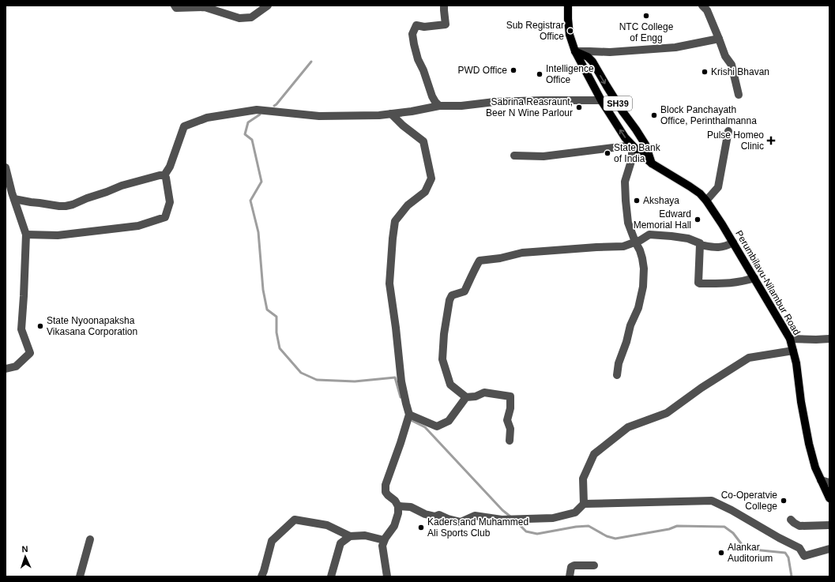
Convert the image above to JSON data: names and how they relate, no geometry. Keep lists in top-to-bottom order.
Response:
{
  "streets": {
    "main road": ["SH39", "Perumbilavu-Nilambur Road"]
  },
  "crossings": [
    ["SH39", "Perumbilavu-Nilambur Road"]
  ],
  "places": {
    "other": [
      "NTC College of Engg",
      "Sub Registrar Office",
      "PWD Office",
      "Krishi Bhavan",
      "Intelligence Office",
      "Sabrina Reasraunt, Beer N Wine Parlour",
      "Block Panchayath Office, Perinthalmanna",
      "State Bank of India",
      "Akshaya",
      "Edward Memorial Hall",
      "State Nyoonapaksha Vikasana Corporation",
      "Co-Operatvie College",
      "Kaders and Muhammed Ali Sports Club",
      "Alankar Auditorium"
    ],
    "health": ["Pulse Homeo Clinic"]
  },
  "north": "top"
}
